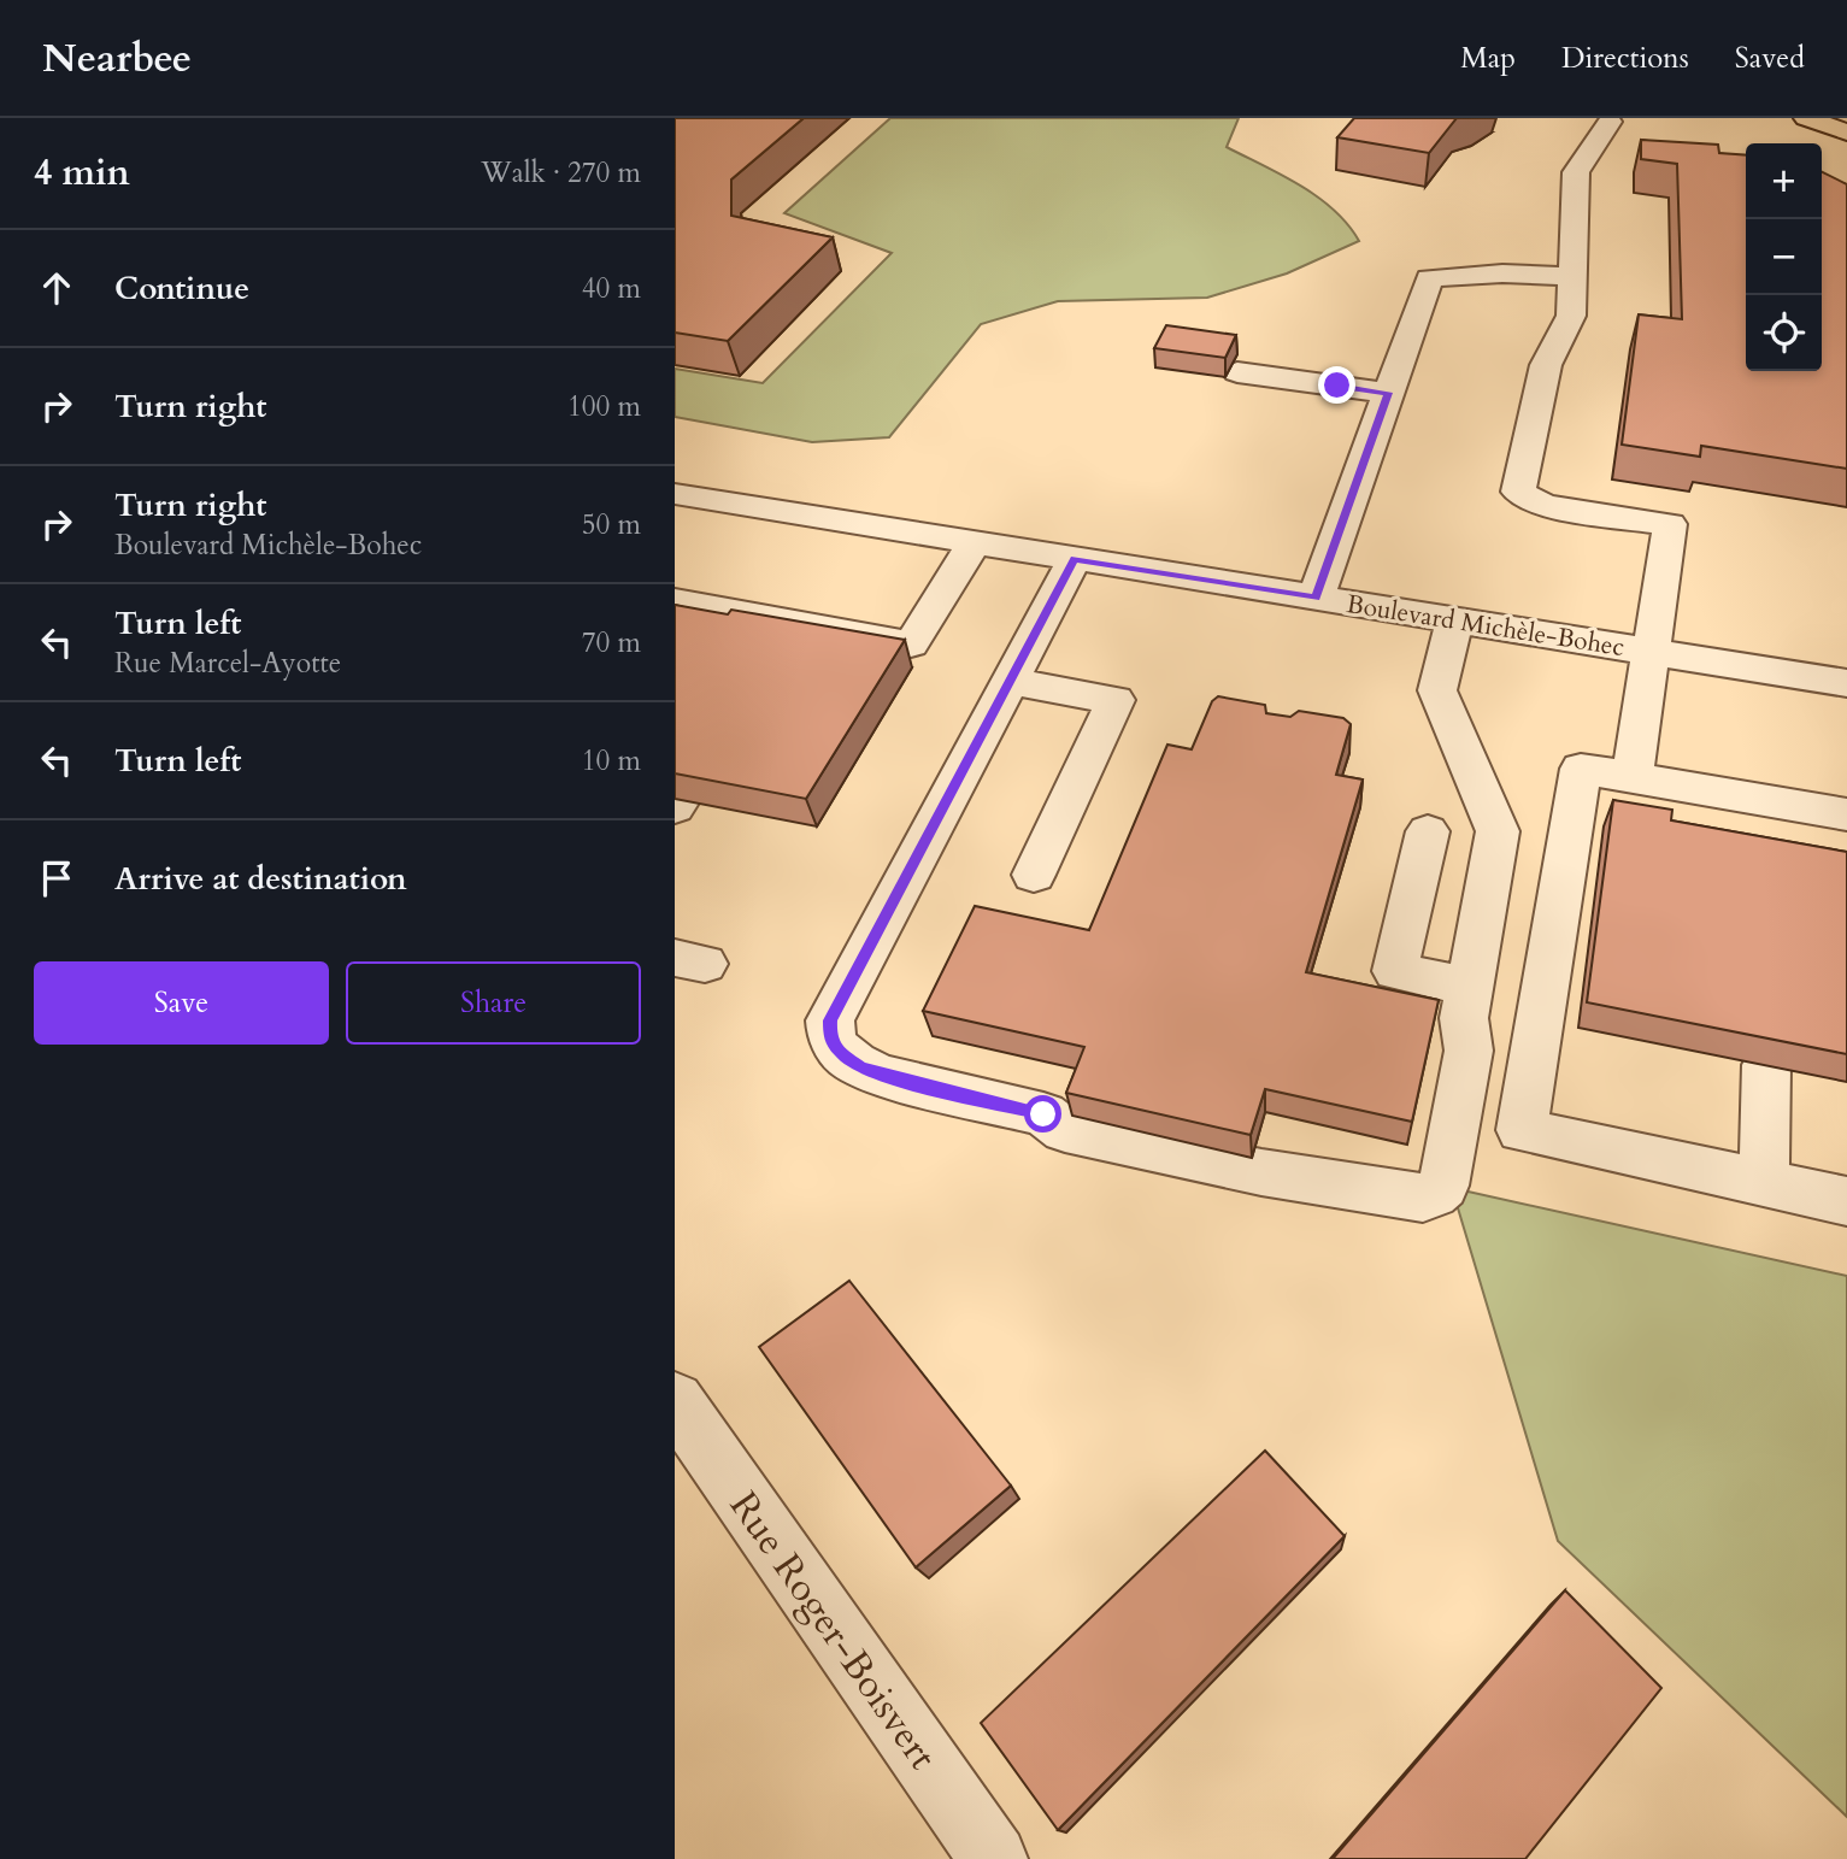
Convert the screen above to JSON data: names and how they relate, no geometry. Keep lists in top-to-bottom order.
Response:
{
  "streets": {
    "street": ["Boulevard Michèle-Bohec", "Rue Roger-Boisvert"]
  },
  "page": {
    "header": "Nearbee",
    "nav": ["Map", "Directions", "Saved"],
    "heading": ["4 min", "Walk · 270 m"],
    "map_buttons": ["+", "−"],
    "list": [
      ["Continue", "40 m"],
      ["Turn right", "100 m"],
      ["Turn right", "Boulevard Michèle-Bohec", "50 m"],
      ["Turn left", "Rue Marcel-Ayotte", "70 m"],
      ["Turn left", "10 m"],
      "Arrive at destination"
    ],
    "buttons": ["Save", "Share"]
  }
}
